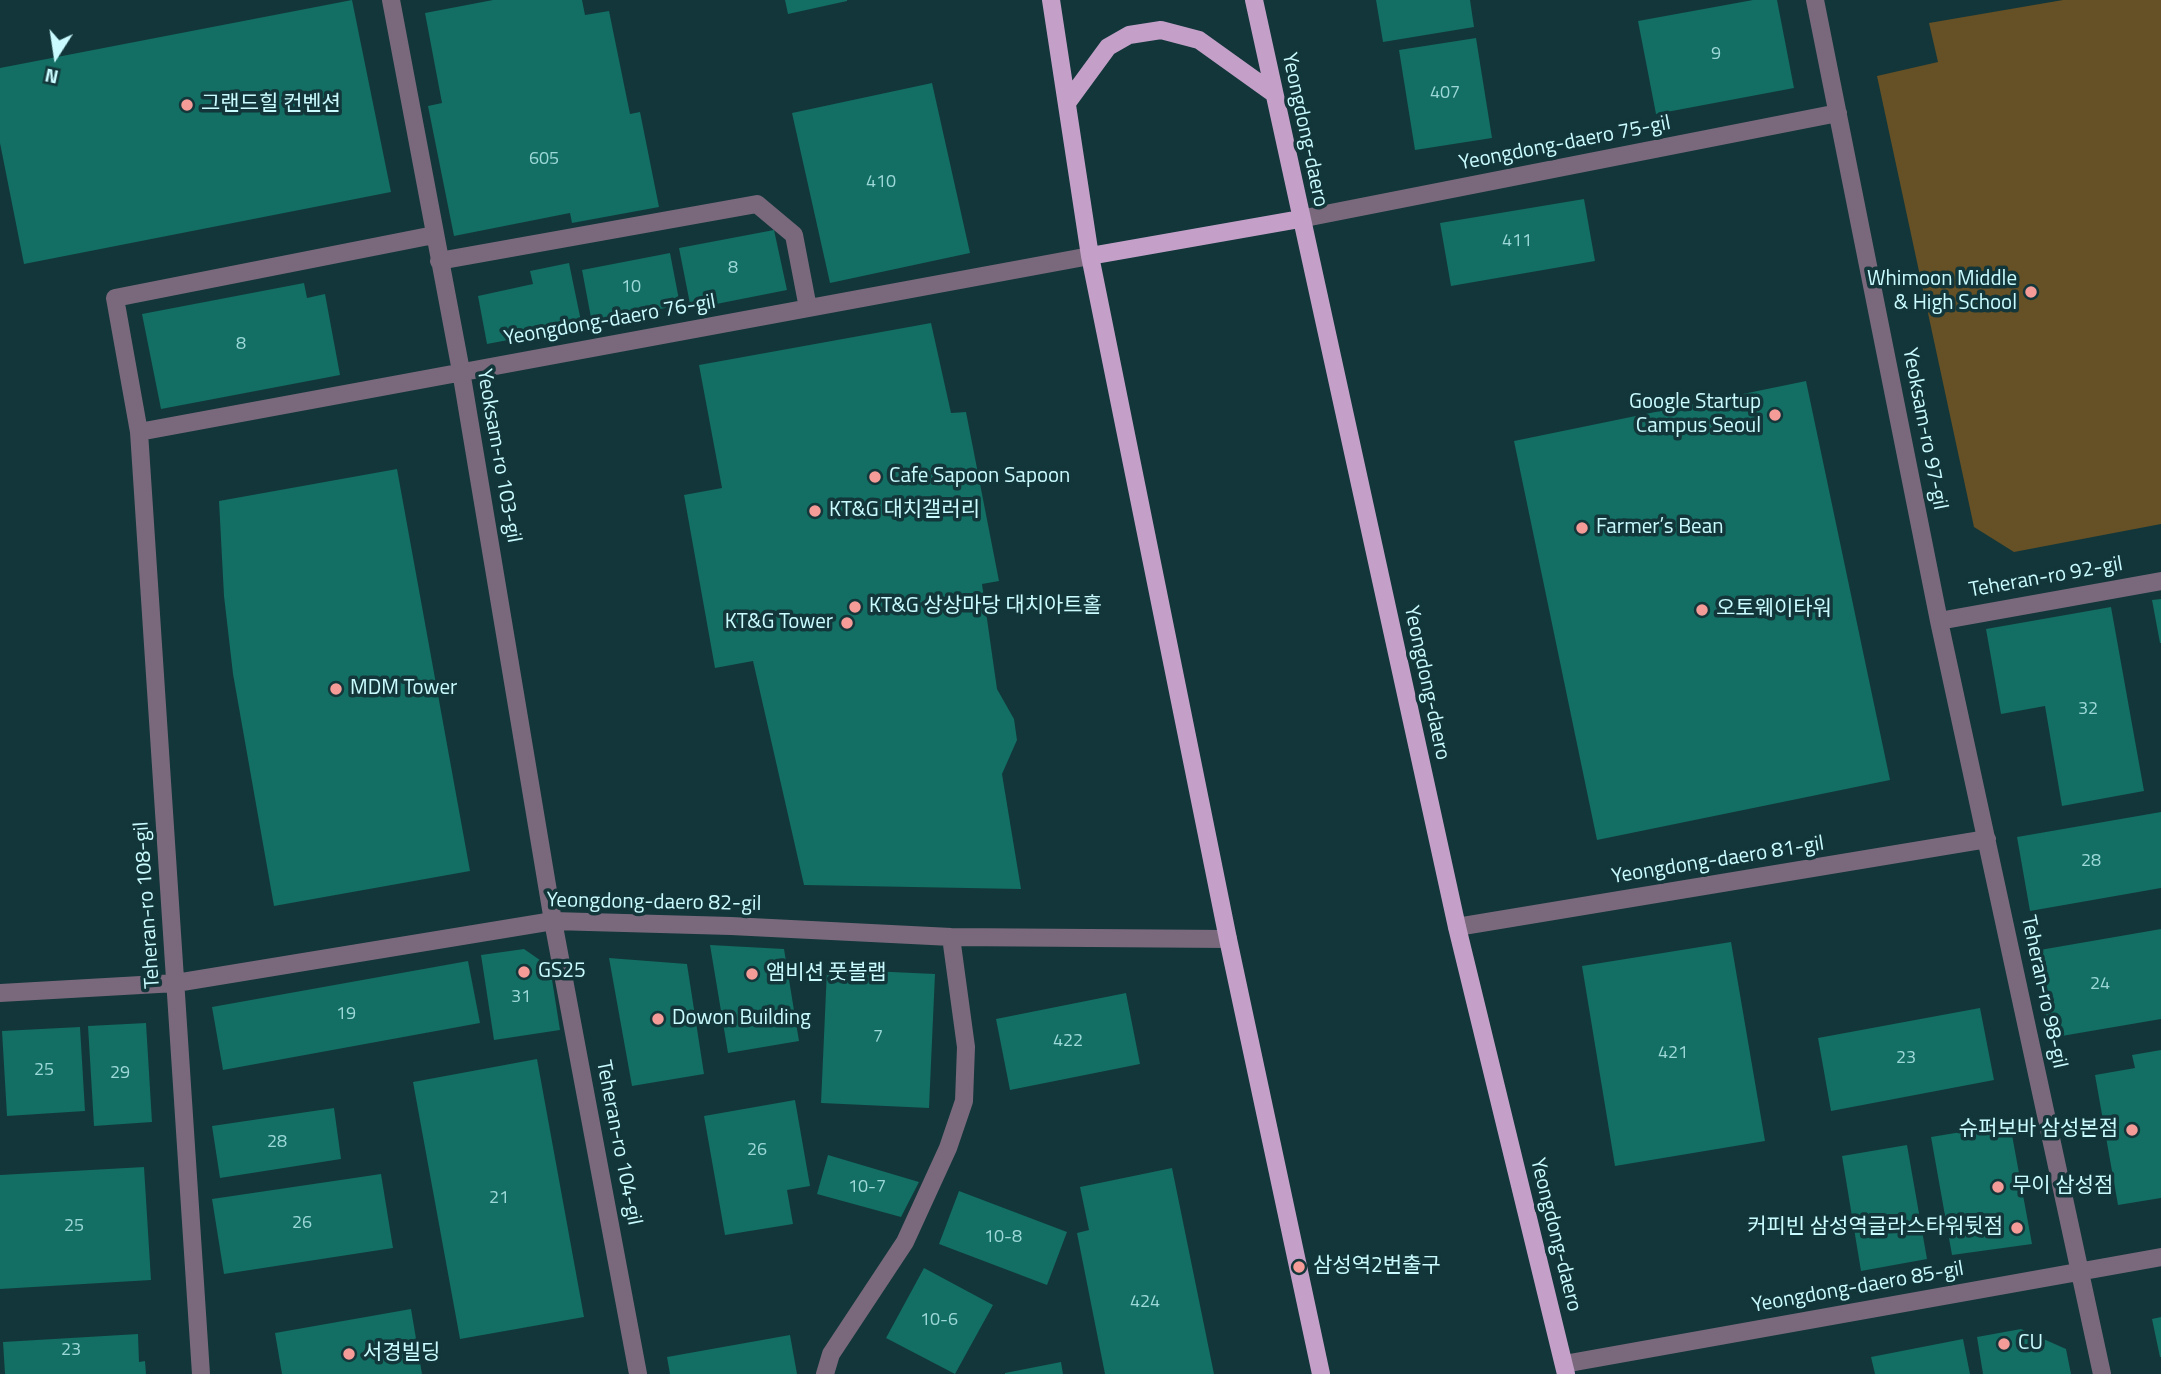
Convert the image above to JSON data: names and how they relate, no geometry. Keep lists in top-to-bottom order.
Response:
{
  "streets": {
    "main road": ["Yeongdong-daero"],
    "street": [
      "Yeongdong-daero 75-gil",
      "Yeongdong-daero 76-gil",
      "Yeoksam-ro 97-gil",
      "Yeoksam-ro 103-gil",
      "Teheran-ro 92-gil",
      "Yeongdong-daero 81-gil",
      "Yeongdong-daero 82-gil",
      "Teheran-ro 108-gil",
      "Teheran-ro 98-gil",
      "Teheran-ro 104-gil",
      "Yeongdong-daero 85-gil"
    ]
  },
  "crossings": [
    ["Yeongdong-daero", "Yeongdong-daero 75-gil"],
    ["Yeongdong-daero", "Yeongdong-daero 81-gil"],
    ["Yeongdong-daero", "Yeongdong-daero 85-gil"],
    ["Yeongdong-daero 75-gil", "Yeoksam-ro 97-gil"],
    ["Yeongdong-daero 76-gil", "Yeoksam-ro 103-gil"],
    ["Yeongdong-daero 76-gil", "Teheran-ro 108-gil"],
    ["Yeoksam-ro 97-gil", "Teheran-ro 92-gil"],
    ["Yeoksam-ro 97-gil", "Teheran-ro 98-gil"],
    ["Yeoksam-ro 103-gil", "Yeongdong-daero 82-gil"],
    ["Yeoksam-ro 103-gil", "Teheran-ro 108-gil"],
    ["Yeoksam-ro 103-gil", "Teheran-ro 104-gil"],
    ["Teheran-ro 92-gil", "Teheran-ro 98-gil"],
    ["Yeongdong-daero 81-gil", "Teheran-ro 98-gil"],
    ["Yeongdong-daero 82-gil", "Teheran-ro 108-gil"],
    ["Yeongdong-daero 82-gil", "Teheran-ro 104-gil"],
    ["Teheran-ro 98-gil", "Yeongdong-daero 85-gil"]
  ],
  "places": [
    "그랜드힐 컨벤션",
    "Whimoon Middle & High School",
    "Google Startup Campus Seoul",
    "Cafe Sapoon Sapoon",
    "KT&G 대치갤러리",
    "Farmer’s Bean",
    "KT&G 상상마당 대치아트홀",
    "오토웨이타워",
    "KT&G Tower",
    "MDM Tower",
    "GS25",
    "앰비션 풋볼랩",
    "Dowon Building",
    "슈퍼보바 삼성본점",
    "무이 삼성점",
    "커피빈 삼성역글라스타워뒷점",
    "삼성역2번출구",
    "CU",
    "서경빌딩"
  ],
  "house_numbers": [
    "9",
    "407",
    "605",
    "410",
    "411",
    "8",
    "10",
    "8",
    "32",
    "28",
    "24",
    "31",
    "19",
    "7",
    "422",
    "421",
    "23",
    "25",
    "29",
    "28",
    "26",
    "10-7",
    "21",
    "26",
    "25",
    "10-8",
    "424",
    "10-6",
    "23"
  ],
  "north": "bottom"
}
